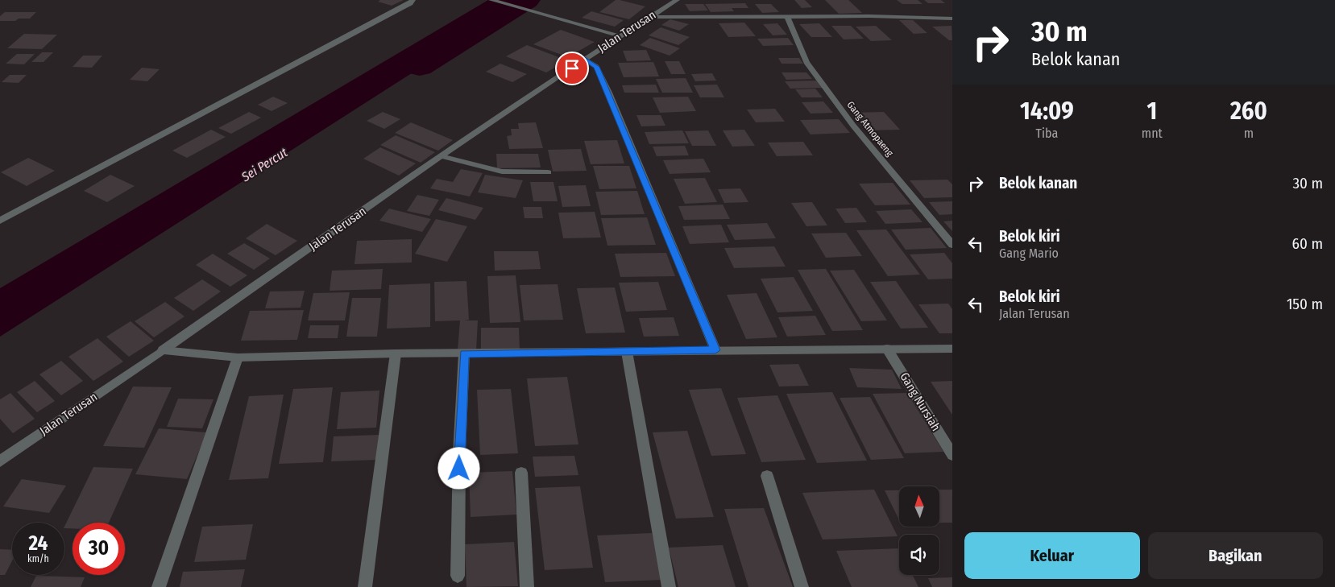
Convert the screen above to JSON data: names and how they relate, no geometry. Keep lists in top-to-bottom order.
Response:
{
  "streets": {
    "street": ["Jalan Terusan", "Gang Atmopaeng", "Gang Nursiah"]
  },
  "water": ["Sei Percut"],
  "north": "top",
  "page": {
    "turn": ["30 m", "Belok kanan"],
    "eta": [
      "14:09",
      "Tiba",
      "1",
      "mnt",
      "260",
      "m"
    ],
    "list": [
      {
        "name": "Belok kanan",
        "value": "30 m"
      },
      {
        "name": "Belok kiri",
        "note": "Gang Mario",
        "value": "60 m"
      },
      {
        "name": "Belok kiri",
        "note": "Jalan Terusan",
        "value": "150 m"
      }
    ],
    "speed": "24 km/h",
    "limit": "30",
    "buttons": ["Keluar", "Bagikan"]
  }
}
